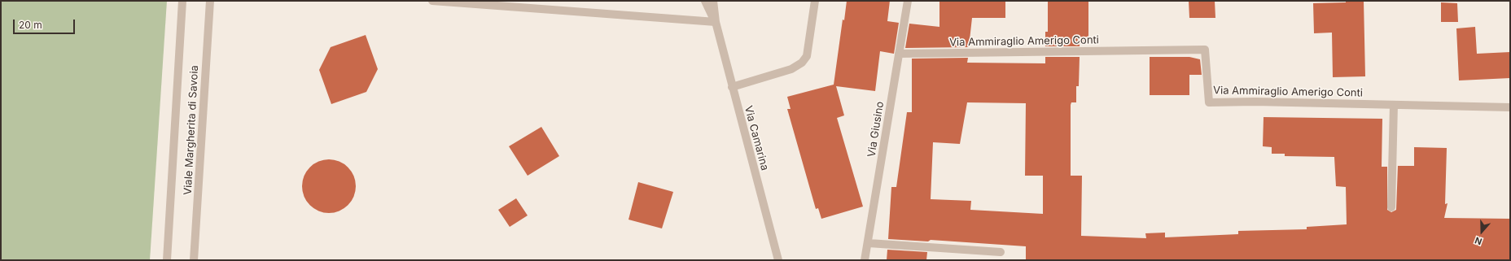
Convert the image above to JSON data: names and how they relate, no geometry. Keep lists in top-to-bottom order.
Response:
{
  "streets": {
    "street": [
      "Via Ammiraglio Amerigo Conti",
      "Via Giusino",
      "Viale Margherita di Savoia",
      "Via Camarina"
    ]
  },
  "crossings": [
    ["Via Ammiraglio Amerigo Conti", "Via Giusino"]
  ],
  "scale_bar": "20 m",
  "north": "bottom"
}
